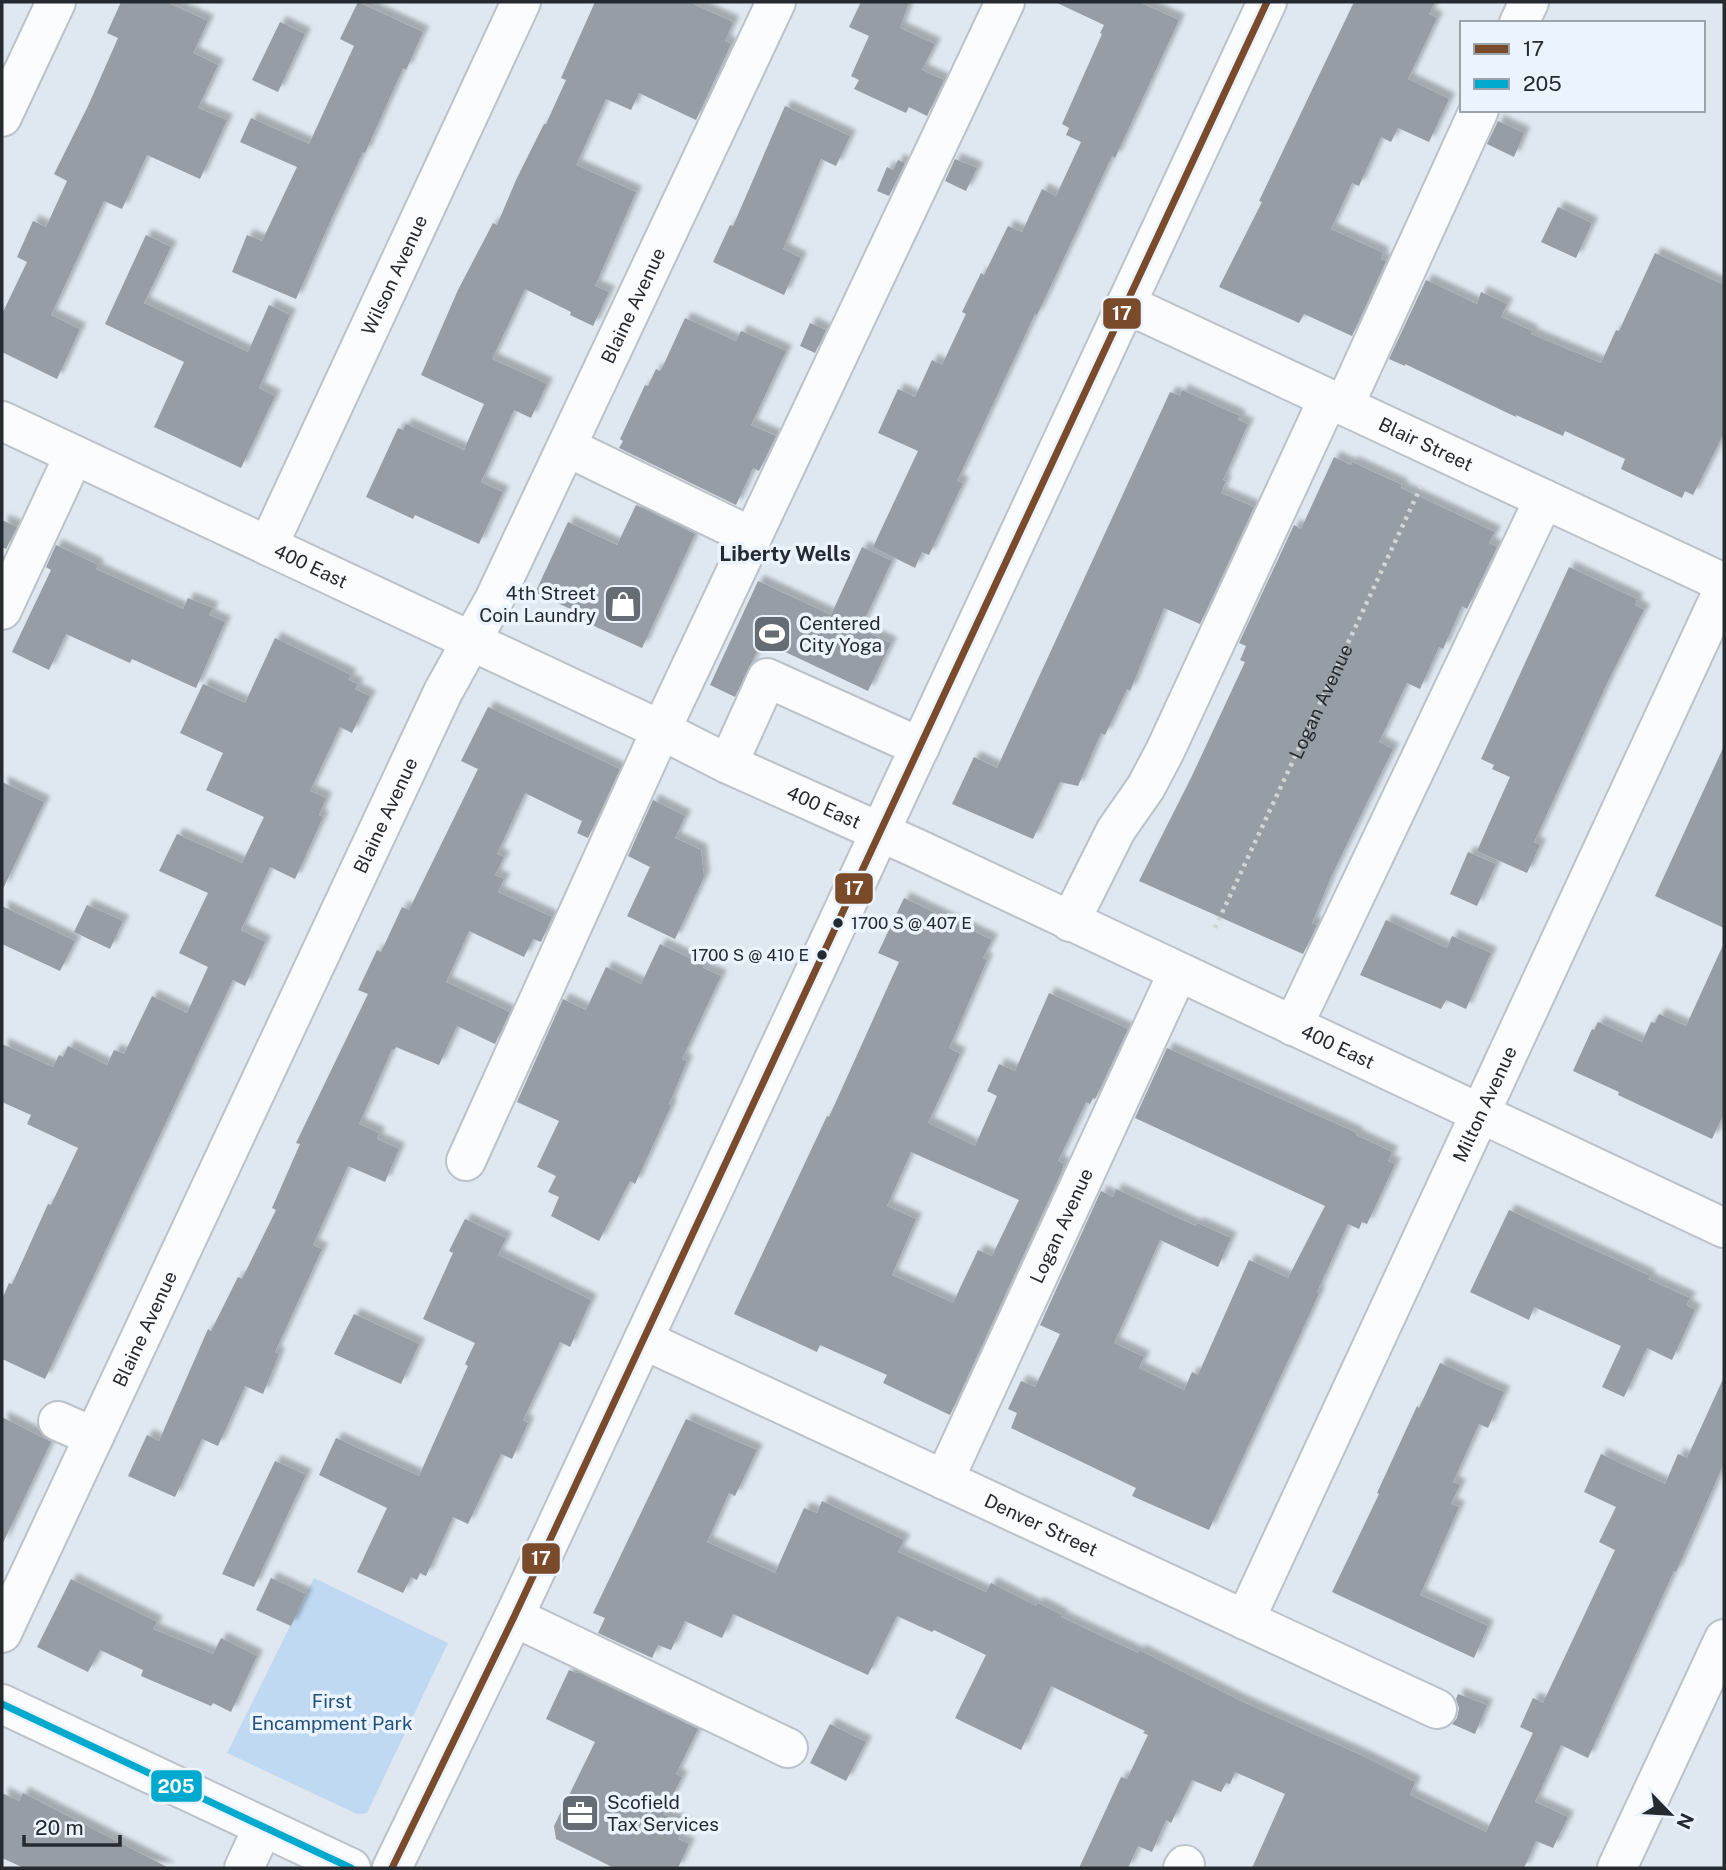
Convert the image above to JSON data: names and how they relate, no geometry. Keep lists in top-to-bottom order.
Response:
{
  "streets": {
    "street": [
      "Wilson Avenue",
      "Blaine Avenue",
      "Blair Street",
      "400 East",
      "Logan Avenue",
      "Milton Avenue",
      "Denver Street"
    ]
  },
  "crossings": [
    ["Wilson Avenue", "400 East"],
    ["Blaine Avenue", "400 East"],
    ["Blair Street", "Milton Avenue"],
    ["400 East", "Logan Avenue"],
    ["400 East", "Milton Avenue"],
    ["Logan Avenue", "Denver Street"],
    ["Milton Avenue", "Denver Street"]
  ],
  "districts": ["Liberty Wells"],
  "parks": ["First Encampment Park"],
  "places": {
    "shop": ["4th Street Coin Laundry"],
    "sports": ["Centered City Yoga"],
    "other": ["1700 S @ 407 E", "1700 S @ 410 E"],
    "office": ["Scofield Tax Services"]
  },
  "lines": ["transit line 17", "transit line 205"],
  "legend": ["17", "205"],
  "scale_bar": "20 m",
  "north": "bottom right"
}
